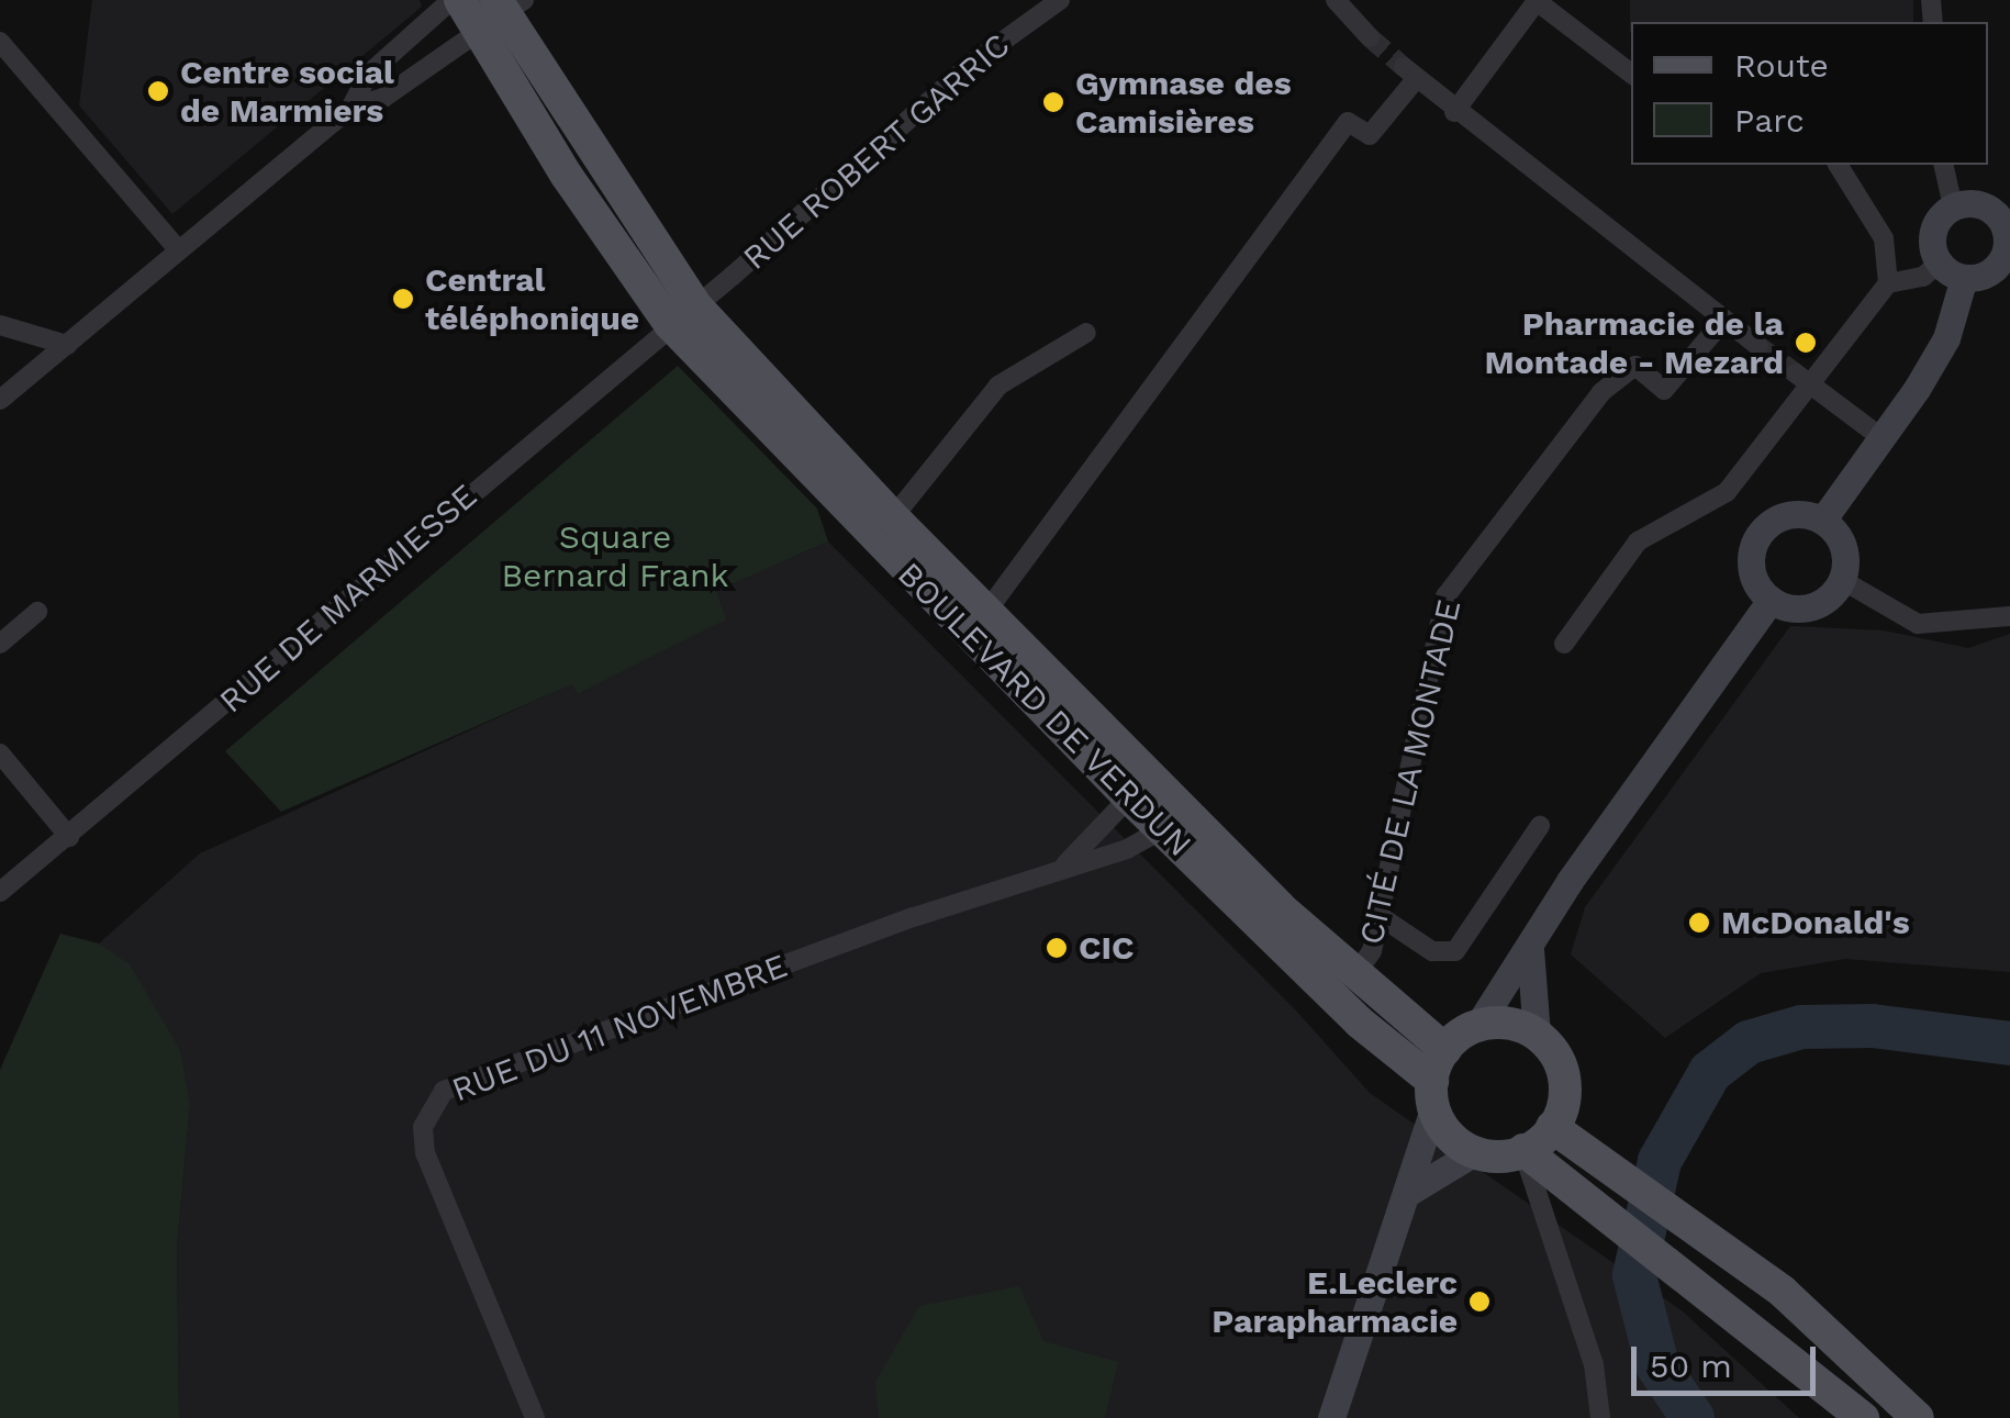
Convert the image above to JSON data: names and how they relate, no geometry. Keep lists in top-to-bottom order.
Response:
{
  "streets": {
    "main road": ["BOULEVARD DE VERDUN"],
    "street": [
      "RUE ROBERT GARRIC",
      "RUE DE MARMIESSE",
      "CITÉ DE LA MONTADE",
      "RUE DU 11 NOVEMBRE"
    ]
  },
  "crossings": [
    ["RUE ROBERT GARRIC", "RUE DE MARMIESSE"],
    ["RUE ROBERT GARRIC", "BOULEVARD DE VERDUN"],
    ["RUE DE MARMIESSE", "BOULEVARD DE VERDUN"],
    ["BOULEVARD DE VERDUN", "CITÉ DE LA MONTADE"],
    ["BOULEVARD DE VERDUN", "RUE DU 11 NOVEMBRE"]
  ],
  "parks": ["Square Bernard Frank"],
  "places": [
    "Centre social de Marmiers",
    "Gymnase des Camisières",
    "Central téléphonique",
    "Pharmacie de la Montade - Mezard",
    "McDonald's",
    "CIC",
    "E.Leclerc Parapharmacie"
  ],
  "legend": ["Route", "Parc"],
  "scale_bar": "50 m"
}
